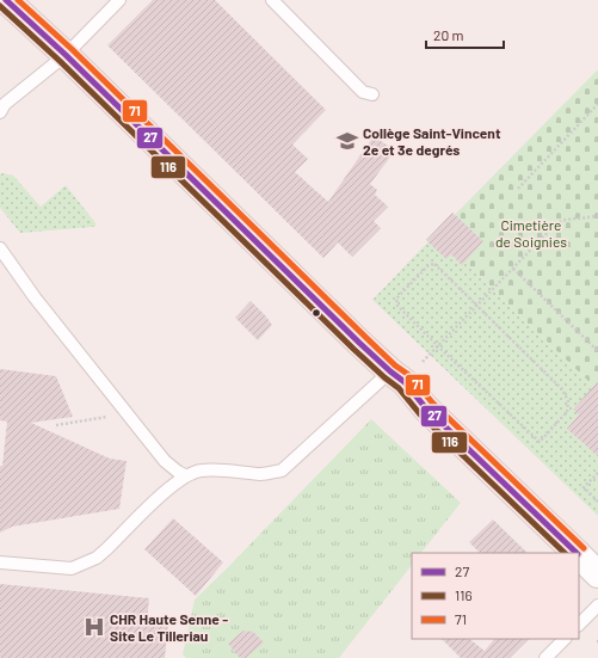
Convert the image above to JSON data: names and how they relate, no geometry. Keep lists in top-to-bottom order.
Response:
{
  "parks": ["Cimetière de Soignies"],
  "places": {
    "school or university": ["Collège Saint-Vincent 2e et 3e degrés"],
    "hospital": ["CHR Haute Senne - Site Le Tilleriau"]
  },
  "lines": ["transit line 27", "transit line 71", "transit line 116"],
  "legend": ["27", "116", "71"],
  "scale_bar": "20 m"
}
